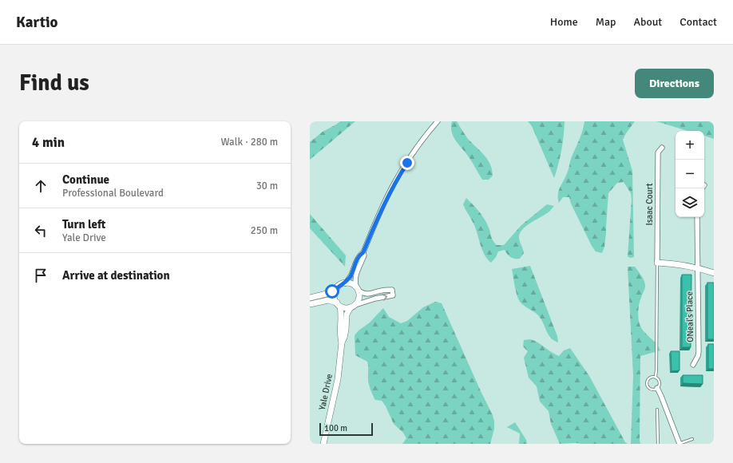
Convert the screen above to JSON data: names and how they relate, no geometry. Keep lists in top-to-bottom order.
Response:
{
  "streets": {
    "street": ["Isaac Court", "ONeal's Place", "Yale Drive"]
  },
  "scale_bar": "100 m",
  "page": {
    "header": "Kartio",
    "nav": [
      "Home",
      "Map",
      "About",
      "Contact"
    ],
    "buttons": "Directions",
    "title": "Find us",
    "heading": ["4 min", "Walk · 280 m"],
    "map_buttons": ["+", "−"],
    "list": [
      ["Continue", "Professional Boulevard", "30 m"],
      ["Turn left", "Yale Drive", "250 m"],
      "Arrive at destination"
    ],
    "scale": "100 m"
  }
}
